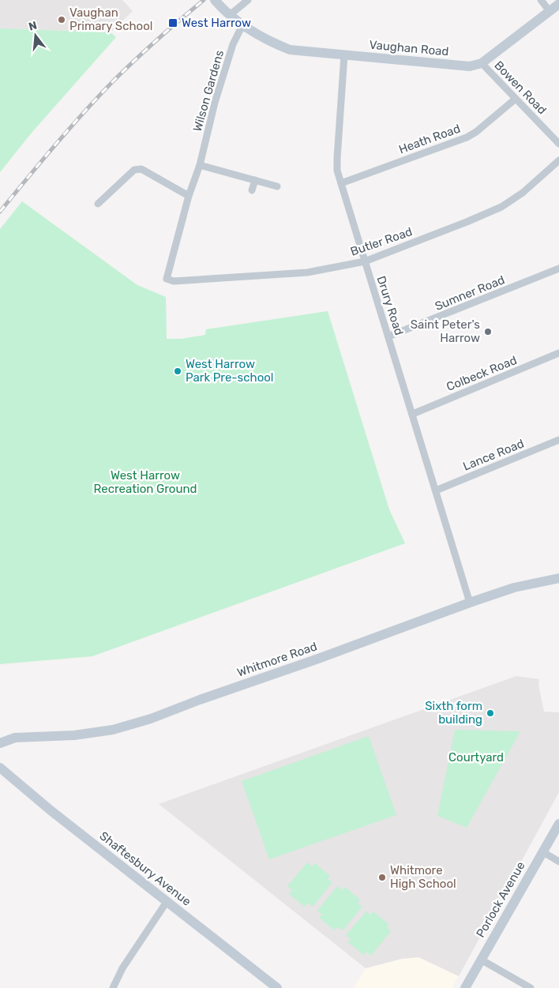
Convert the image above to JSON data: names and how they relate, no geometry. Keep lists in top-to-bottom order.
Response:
{
  "streets": {
    "street": [
      "Vaughan Road",
      "Bowen Road",
      "Wilson Gardens",
      "Heath Road",
      "Butler Road",
      "Sumner Road",
      "Drury Road",
      "Colbeck Road",
      "Lance Road",
      "Whitmore Road",
      "Shaftesbury Avenue",
      "Porlock Avenue"
    ]
  },
  "crossings": [
    ["Vaughan Road", "Bowen Road"],
    ["Vaughan Road", "Wilson Gardens"],
    ["Vaughan Road", "Drury Road"],
    ["Bowen Road", "Heath Road"],
    ["Wilson Gardens", "Butler Road"],
    ["Heath Road", "Drury Road"],
    ["Butler Road", "Drury Road"],
    ["Sumner Road", "Drury Road"],
    ["Drury Road", "Colbeck Road"],
    ["Drury Road", "Lance Road"],
    ["Drury Road", "Whitmore Road"]
  ],
  "parks": ["West Harrow Recreation Ground", "Courtyard"],
  "places": {
    "other": [
      "Vaughan Primary School",
      "Saint Peter's Harrow",
      "West Harrow Park Pre-school",
      "Sixth form building",
      "Whitmore High School"
    ],
    "transit": ["West Harrow"]
  },
  "north": "top"
}
